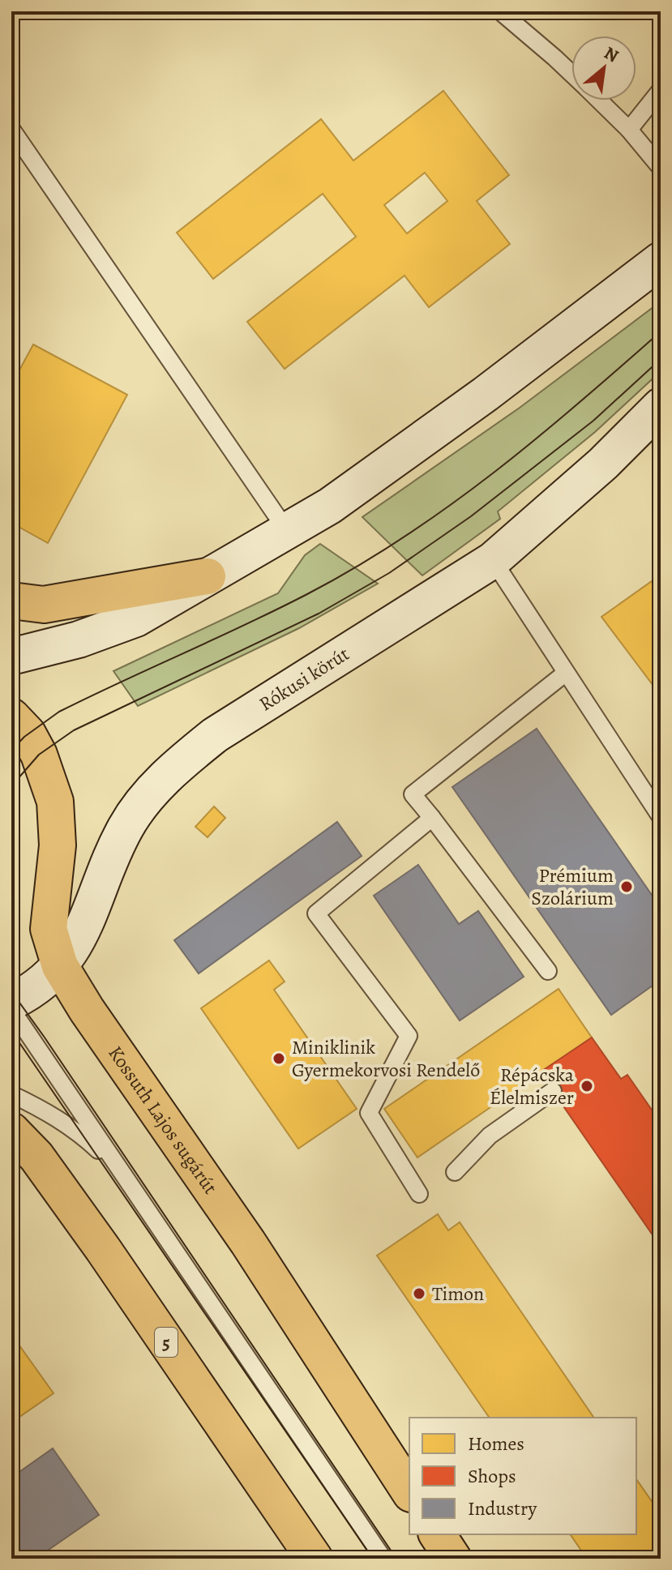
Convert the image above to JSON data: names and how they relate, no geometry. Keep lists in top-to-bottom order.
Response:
{
  "streets": {
    "main road": ["Rókusi körút", "Kossuth Lajos sugárút", "5"]
  },
  "crossings": [
    ["Rókusi körút", "Kossuth Lajos sugárút"]
  ],
  "places": [
    "Prémium Szolárium",
    "Miniklinik Gyermekorvosi Rendelő",
    "Répácska Élelmiszer",
    "Timon"
  ],
  "legend": ["Homes", "Shops", "Industry"],
  "north": "top right"
}
